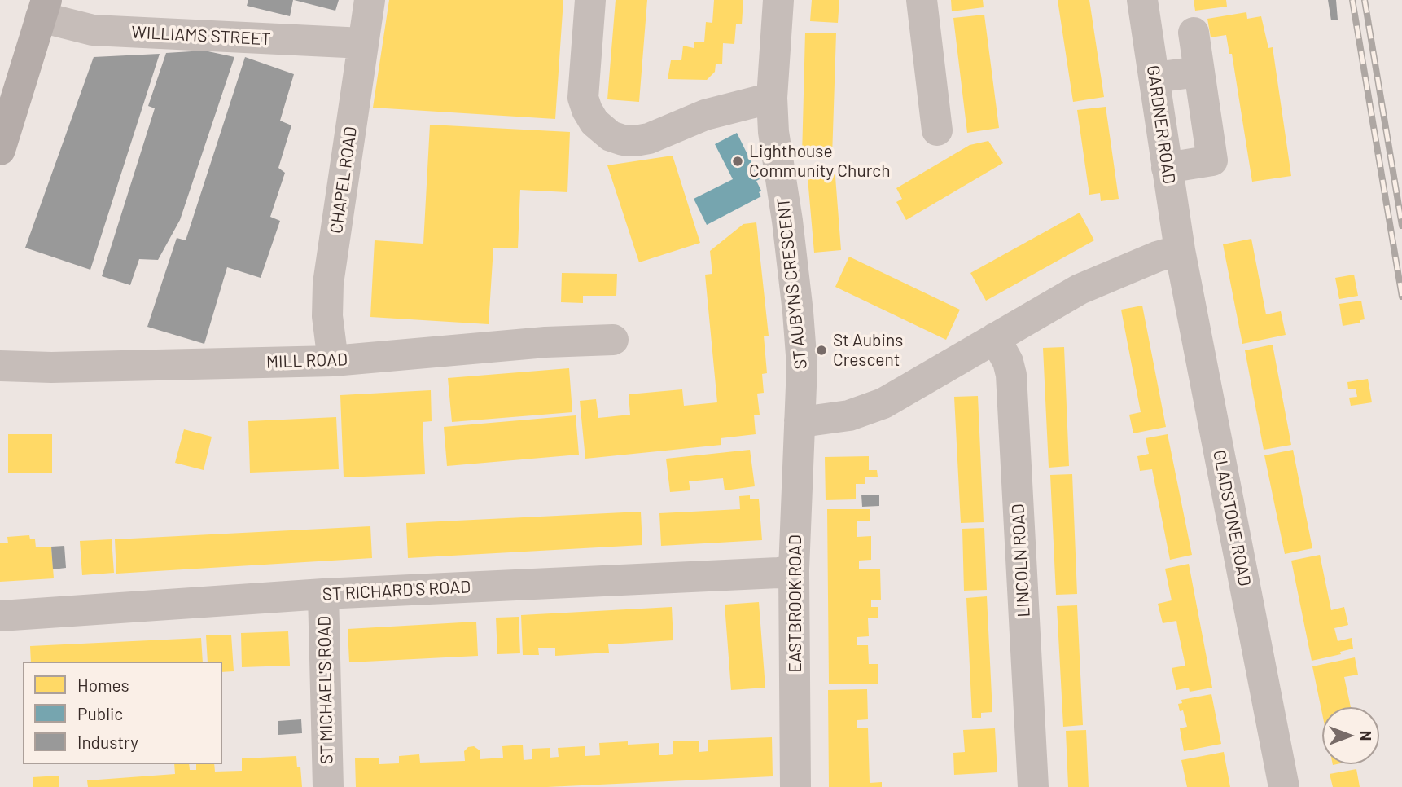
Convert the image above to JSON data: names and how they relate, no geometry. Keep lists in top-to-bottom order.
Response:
{
  "streets": {
    "street": [
      "WILLIAMS STREET",
      "GARDNER ROAD",
      "CHAPEL ROAD",
      "ST AUBYNS CRESCENT",
      "MILL ROAD",
      "GLADSTONE ROAD",
      "LINCOLN ROAD",
      "ST RICHARD'S ROAD",
      "EASTBROOK ROAD",
      "ST MICHAEL'S ROAD"
    ]
  },
  "crossings": [
    ["WILLIAMS STREET", "CHAPEL ROAD"],
    ["GARDNER ROAD", "GLADSTONE ROAD"],
    ["CHAPEL ROAD", "MILL ROAD"],
    ["ST AUBYNS CRESCENT", "EASTBROOK ROAD"],
    ["ST RICHARD'S ROAD", "EASTBROOK ROAD"],
    ["ST RICHARD'S ROAD", "ST MICHAEL'S ROAD"]
  ],
  "places": ["Lighthouse Community Church", "St Aubins Crescent"],
  "legend": ["Homes", "Public", "Industry"],
  "north": "right"
}
